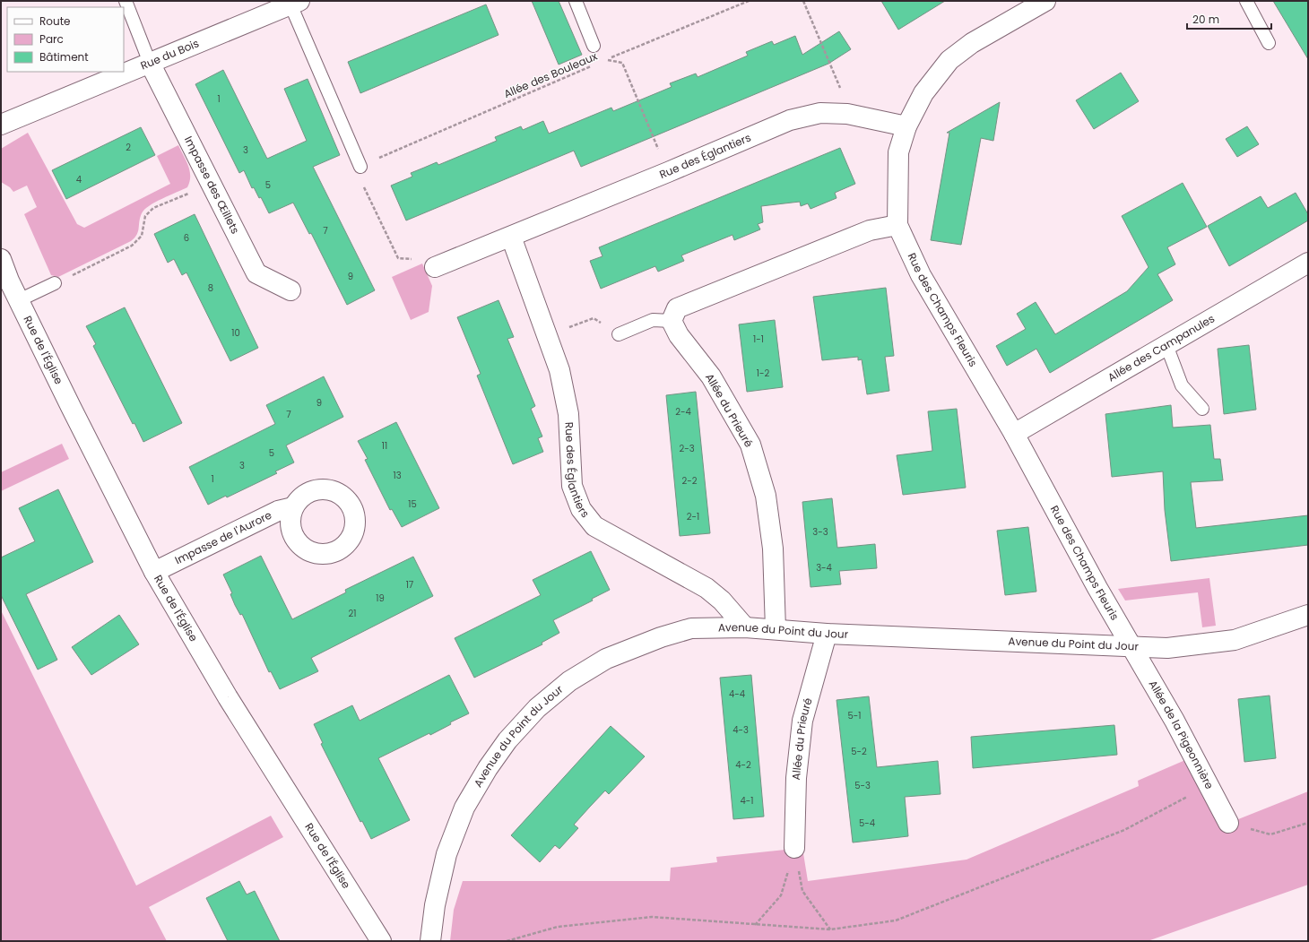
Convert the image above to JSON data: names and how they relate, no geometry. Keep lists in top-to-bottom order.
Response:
{
  "streets": {
    "street": [
      "Rue du Bois",
      "Rue des Églantiers",
      "Impasse des Œillets",
      "Rue des Champs Fleuris",
      "Allée des Campanules",
      "Rue de l'Église",
      "Allée du Prieuré",
      "Impasse de l'Aurore",
      "Avenue du Point du Jour",
      "Allée de la Pigeonnière"
    ],
    "path": ["Allée des Bouleaux"]
  },
  "crossings": [
    ["Rue du Bois", "Impasse des Œillets"],
    ["Allée des Bouleaux", "Rue des Églantiers"],
    ["Rue des Églantiers", "Rue des Champs Fleuris"],
    ["Rue des Églantiers", "Avenue du Point du Jour"],
    ["Rue des Champs Fleuris", "Allée des Campanules"],
    ["Rue des Champs Fleuris", "Avenue du Point du Jour"],
    ["Rue des Champs Fleuris", "Allée de la Pigeonnière"],
    ["Rue de l'Église", "Impasse de l'Aurore"],
    ["Allée du Prieuré", "Avenue du Point du Jour"],
    ["Avenue du Point du Jour", "Allée de la Pigeonnière"]
  ],
  "house_numbers": [
    "1",
    "2",
    "3",
    "4",
    "5",
    "7",
    "6",
    "9",
    "8",
    "10",
    "1-1",
    "1-2",
    "9",
    "2-4",
    "7",
    "11",
    "2-3",
    "5",
    "3",
    "13",
    "1",
    "2-2",
    "15",
    "2-1",
    "3-3",
    "3-4",
    "17",
    "19",
    "21",
    "4-4",
    "5-1",
    "4-3",
    "5-2",
    "4-2",
    "5-3",
    "4-1",
    "5-4"
  ],
  "legend": ["Route", "Parc", "Bâtiment"],
  "scale_bar": "20 m"
}
